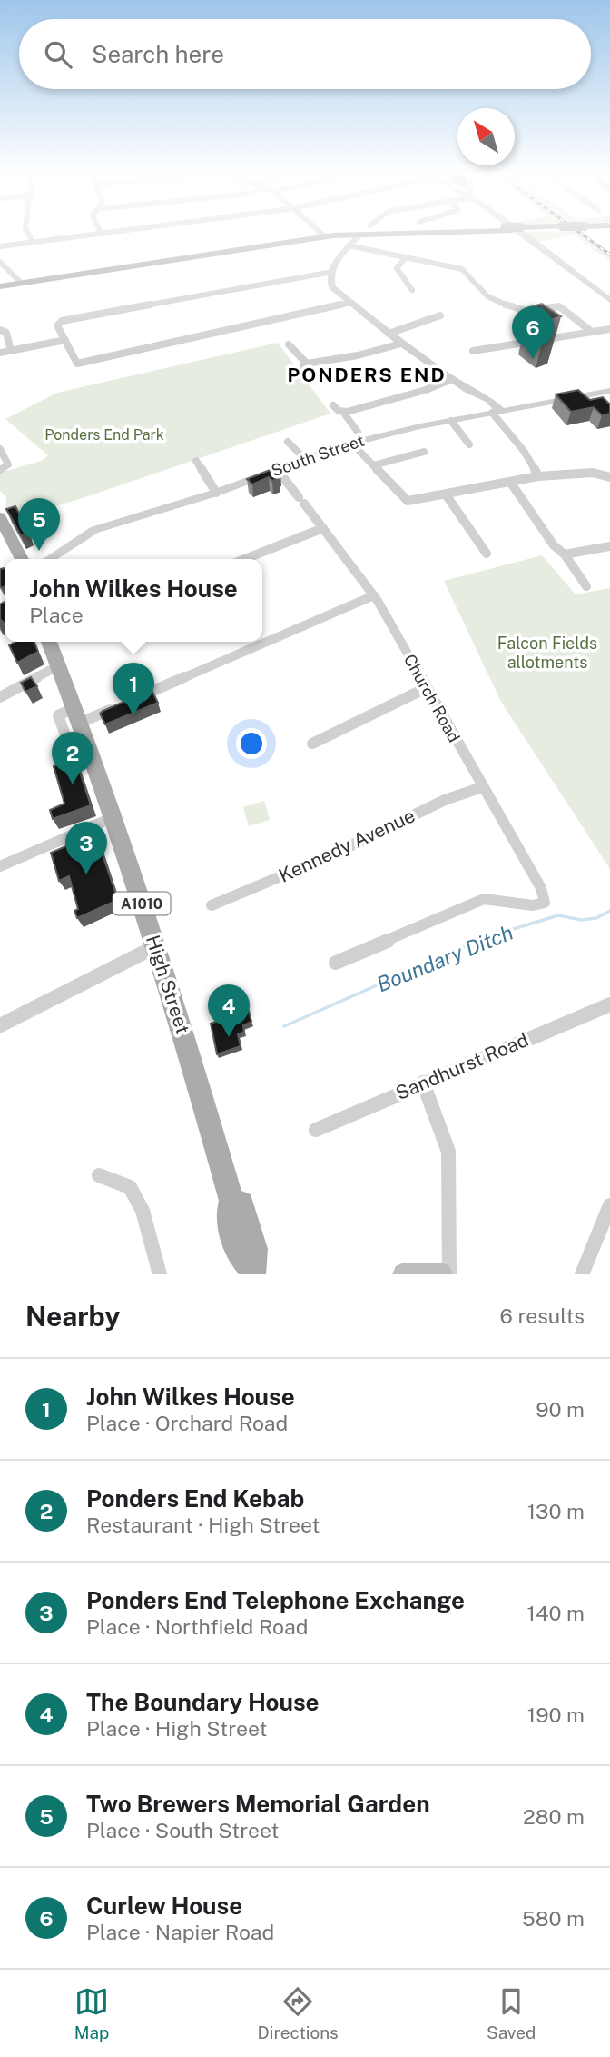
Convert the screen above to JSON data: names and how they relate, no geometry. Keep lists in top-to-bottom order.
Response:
{
  "streets": {
    "main road": ["A1010", "High Street"],
    "street": [
      "South Street",
      "Church Road",
      "Kennedy Avenue",
      "Sandhurst Road"
    ]
  },
  "crossings": [
    ["South Street", "Church Road"],
    ["Church Road", "Kennedy Avenue"]
  ],
  "districts": ["PONDERS END"],
  "water": ["Boundary Ditch"],
  "parks": ["Ponders End Park", "Falcon Fields allotments"],
  "north": "top left",
  "page": {
    "search": "Search here",
    "pins": [
      "6",
      "5",
      "1",
      "2",
      "3",
      "4"
    ],
    "popup": ["John Wilkes House", "Place"],
    "heading": ["Nearby", "6 results"],
    "list": [
      {
        "mark": "1",
        "name": "John Wilkes House",
        "note": "Place · Orchard Road",
        "value": "90 m"
      },
      {
        "mark": "2",
        "name": "Ponders End Kebab",
        "note": "Restaurant · High Street",
        "value": "130 m"
      },
      {
        "mark": "3",
        "name": "Ponders End Telephone Exchange",
        "note": "Place · Northfield Road",
        "value": "140 m"
      },
      {
        "mark": "4",
        "name": "The Boundary House",
        "note": "Place · High Street",
        "value": "190 m"
      },
      {
        "mark": "5",
        "name": "Two Brewers Memorial Garden",
        "note": "Place · South Street",
        "value": "280 m"
      },
      {
        "mark": "6",
        "name": "Curlew House",
        "note": "Place · Napier Road",
        "value": "580 m"
      }
    ],
    "nav": ["Map", "Directions", "Saved"]
  }
}
